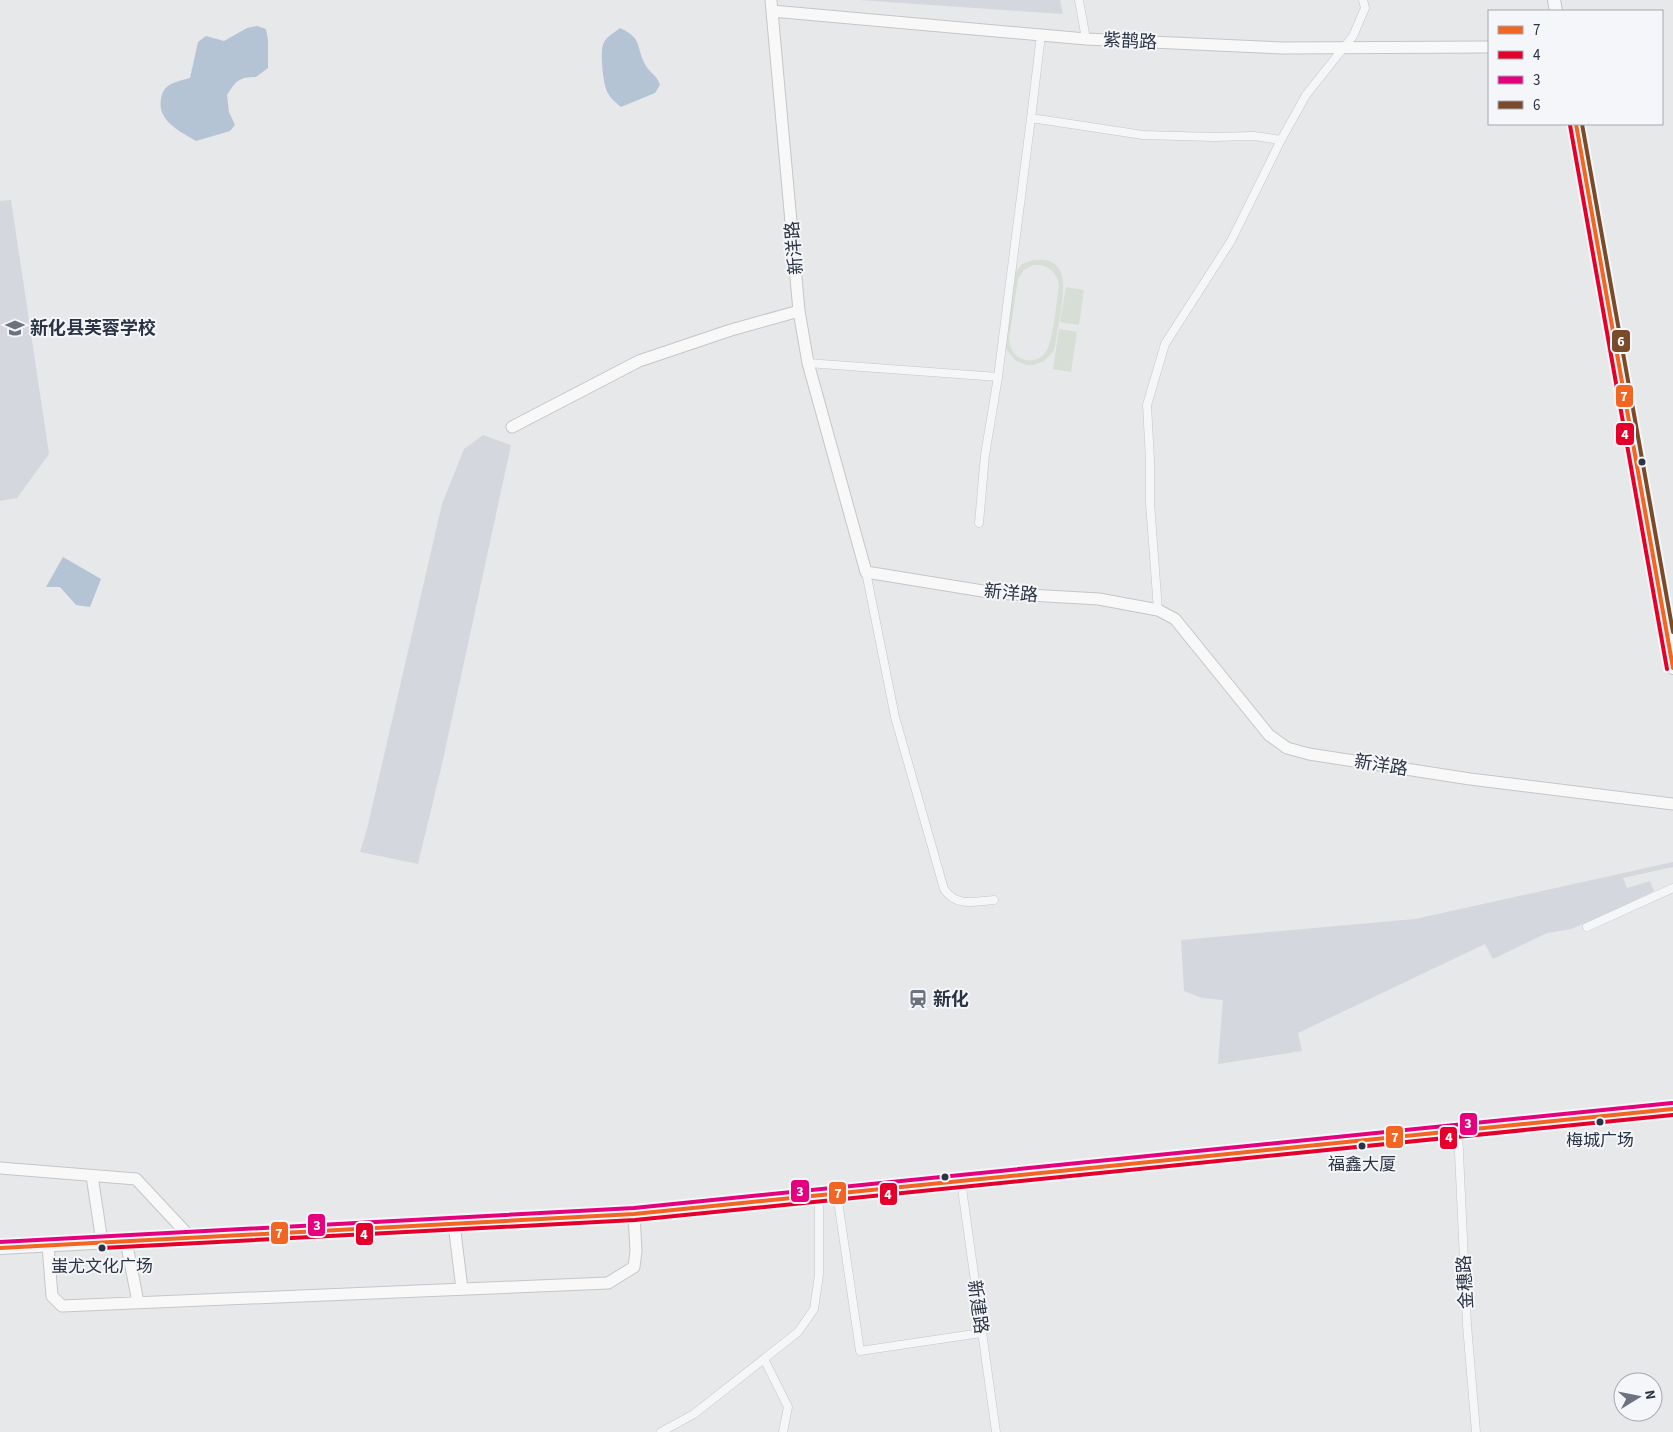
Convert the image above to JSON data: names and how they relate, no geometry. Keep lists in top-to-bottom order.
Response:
{
  "streets": {
    "street": [
      "紫鹊路",
      "新洋路",
      "金穗路",
      "新建路"
    ]
  },
  "crossings": [
    ["紫鹊路", "新洋路"]
  ],
  "places": {
    "school or university": ["新化县芙蓉学校"],
    "station": ["新化"],
    "other": ["梅城广场", "福鑫大厦", "蚩尤文化广场"]
  },
  "lines": [
    "transit line 7",
    "transit line 4",
    "transit line 6",
    "transit line 3"
  ],
  "legend": [
    "7",
    "4",
    "3",
    "6"
  ],
  "north": "right"
}
